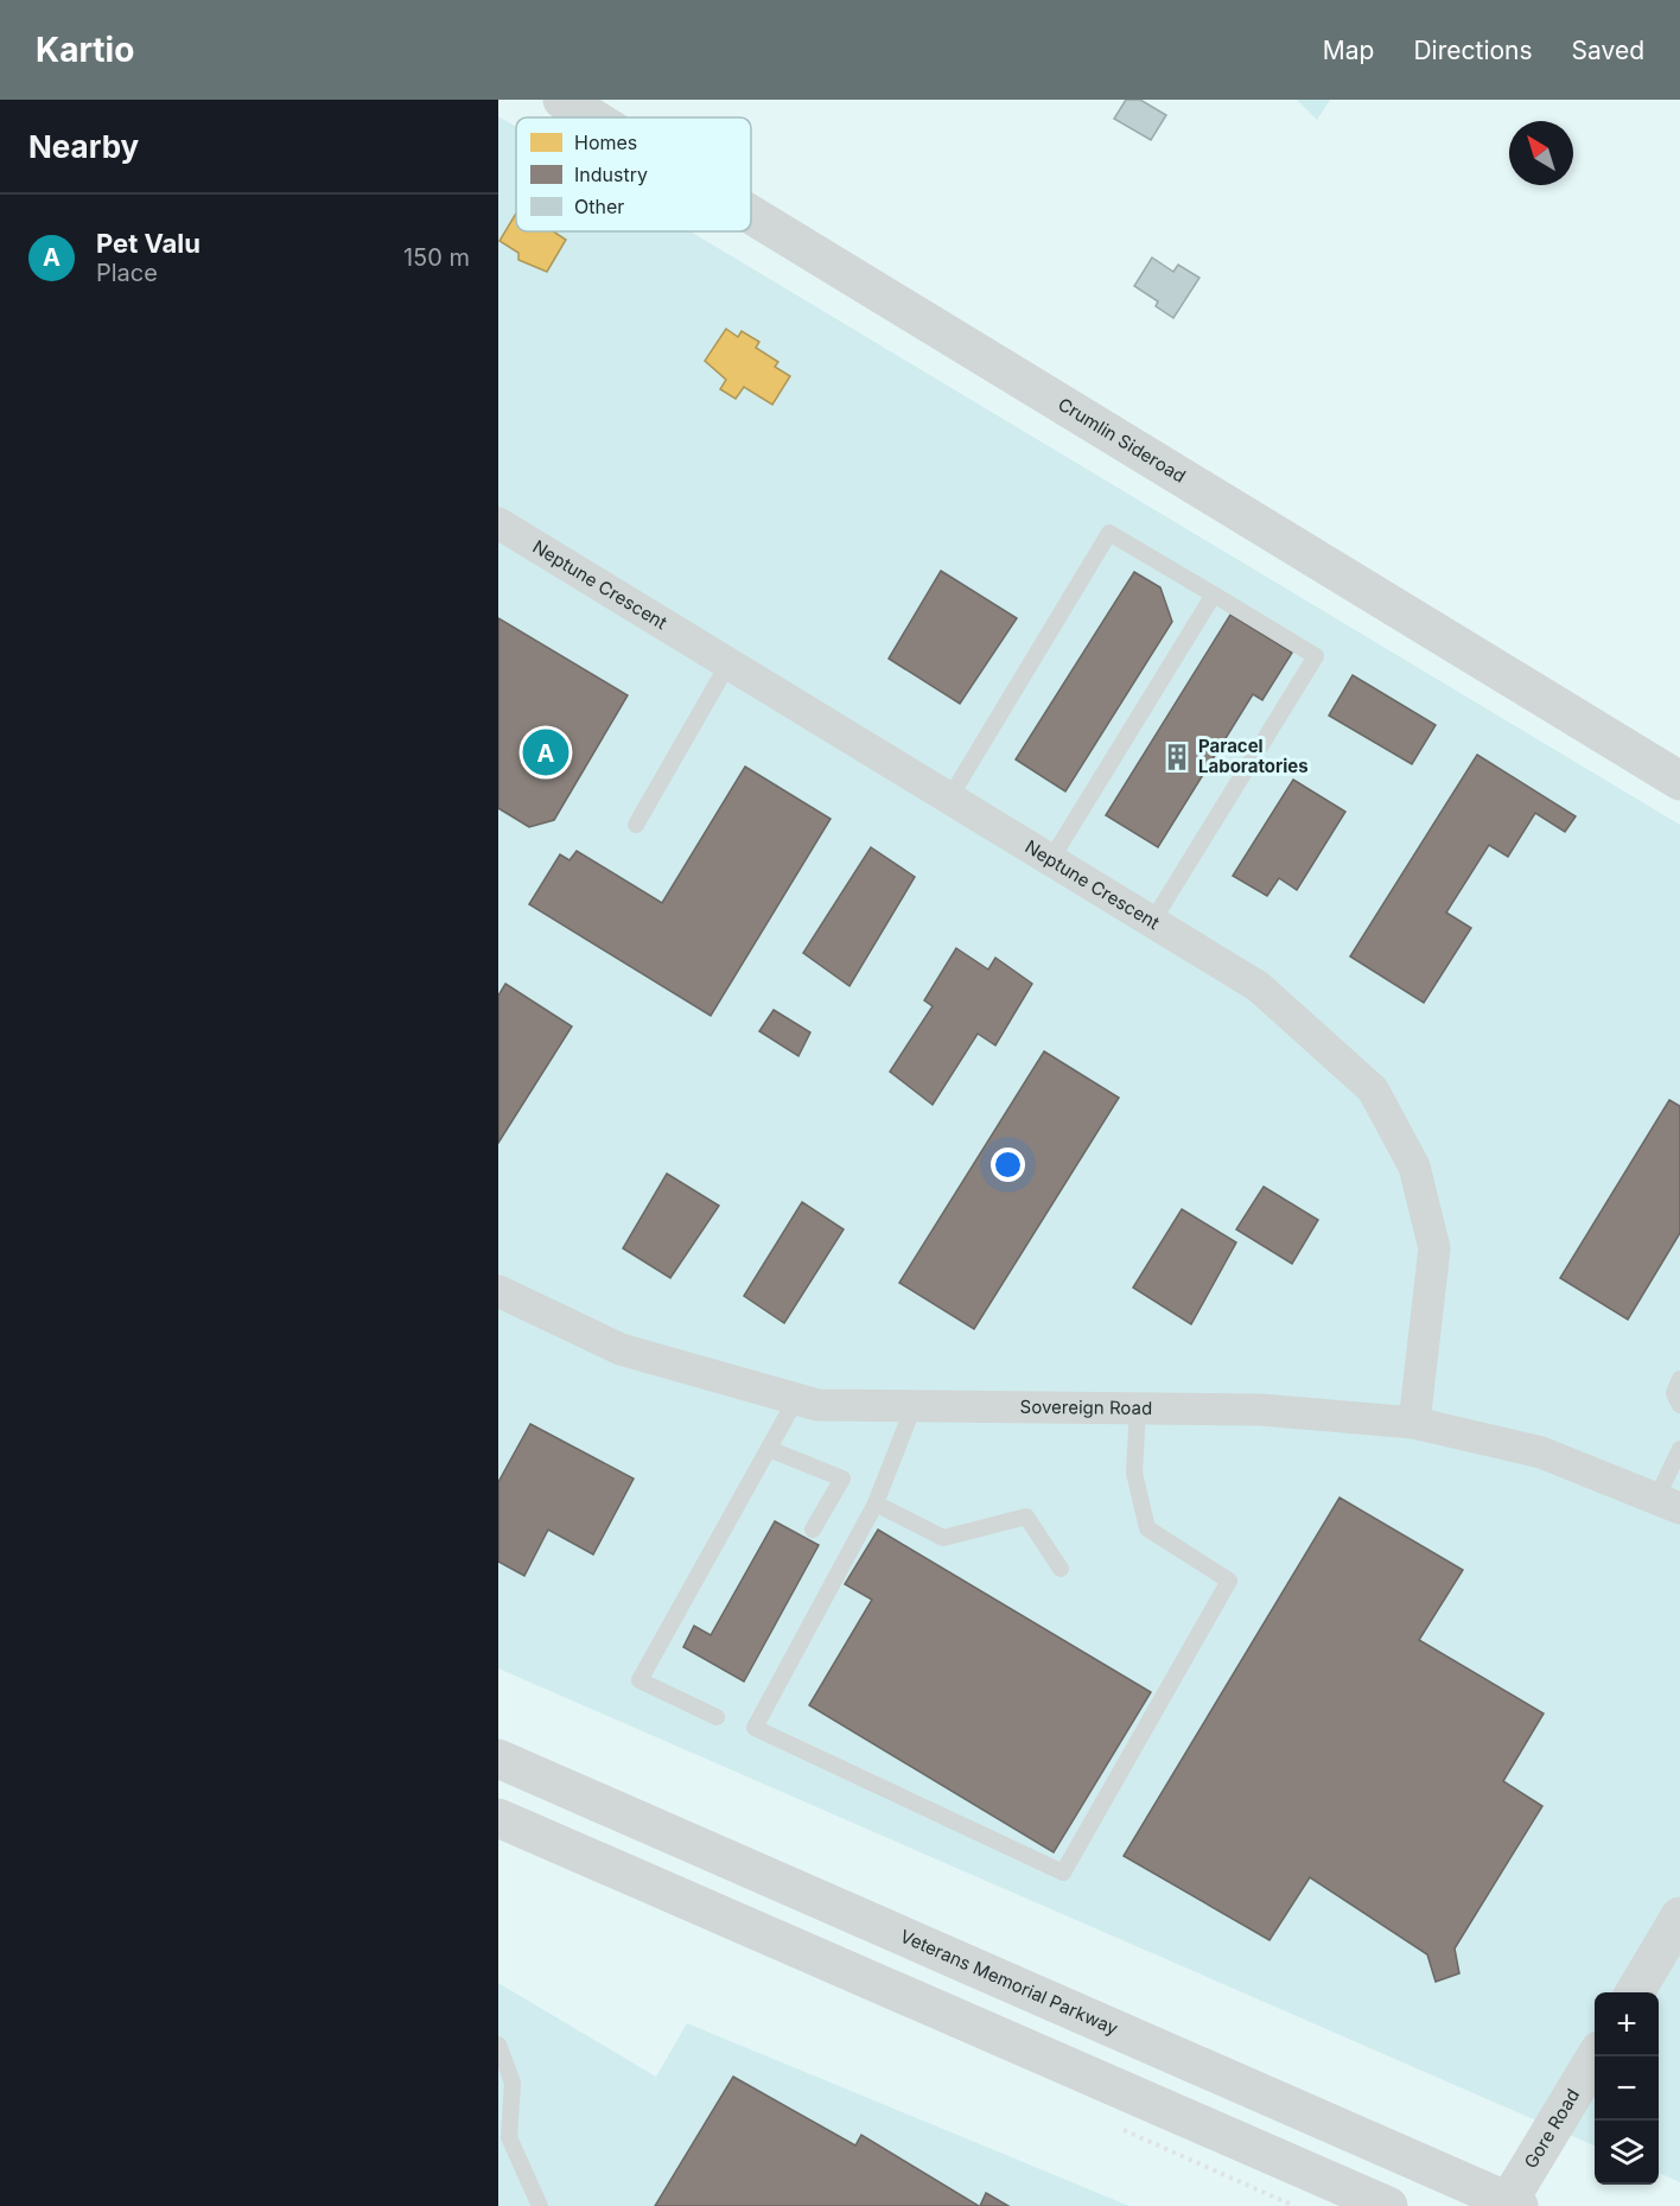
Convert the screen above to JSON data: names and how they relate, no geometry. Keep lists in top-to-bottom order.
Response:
{
  "streets": {
    "main road": ["Crumlin Sideroad", "Veterans Memorial Parkway", "Gore Road"],
    "street": ["Neptune Crescent", "Sovereign Road"]
  },
  "crossings": [
    ["Neptune Crescent", "Sovereign Road"],
    ["Veterans Memorial Parkway", "Gore Road"]
  ],
  "places": {
    "building": ["Paracel Laboratories"]
  },
  "legend": ["Homes", "Industry", "Other"],
  "north": "top left",
  "page": {
    "header": "Kartio",
    "nav": ["Map", "Directions", "Saved"],
    "heading": "Nearby",
    "list": [
      {
        "mark": "A",
        "name": "Pet Valu",
        "note": "Place",
        "value": "150 m"
      }
    ],
    "pins": "A",
    "map_buttons": ["+", "−"]
  }
}
